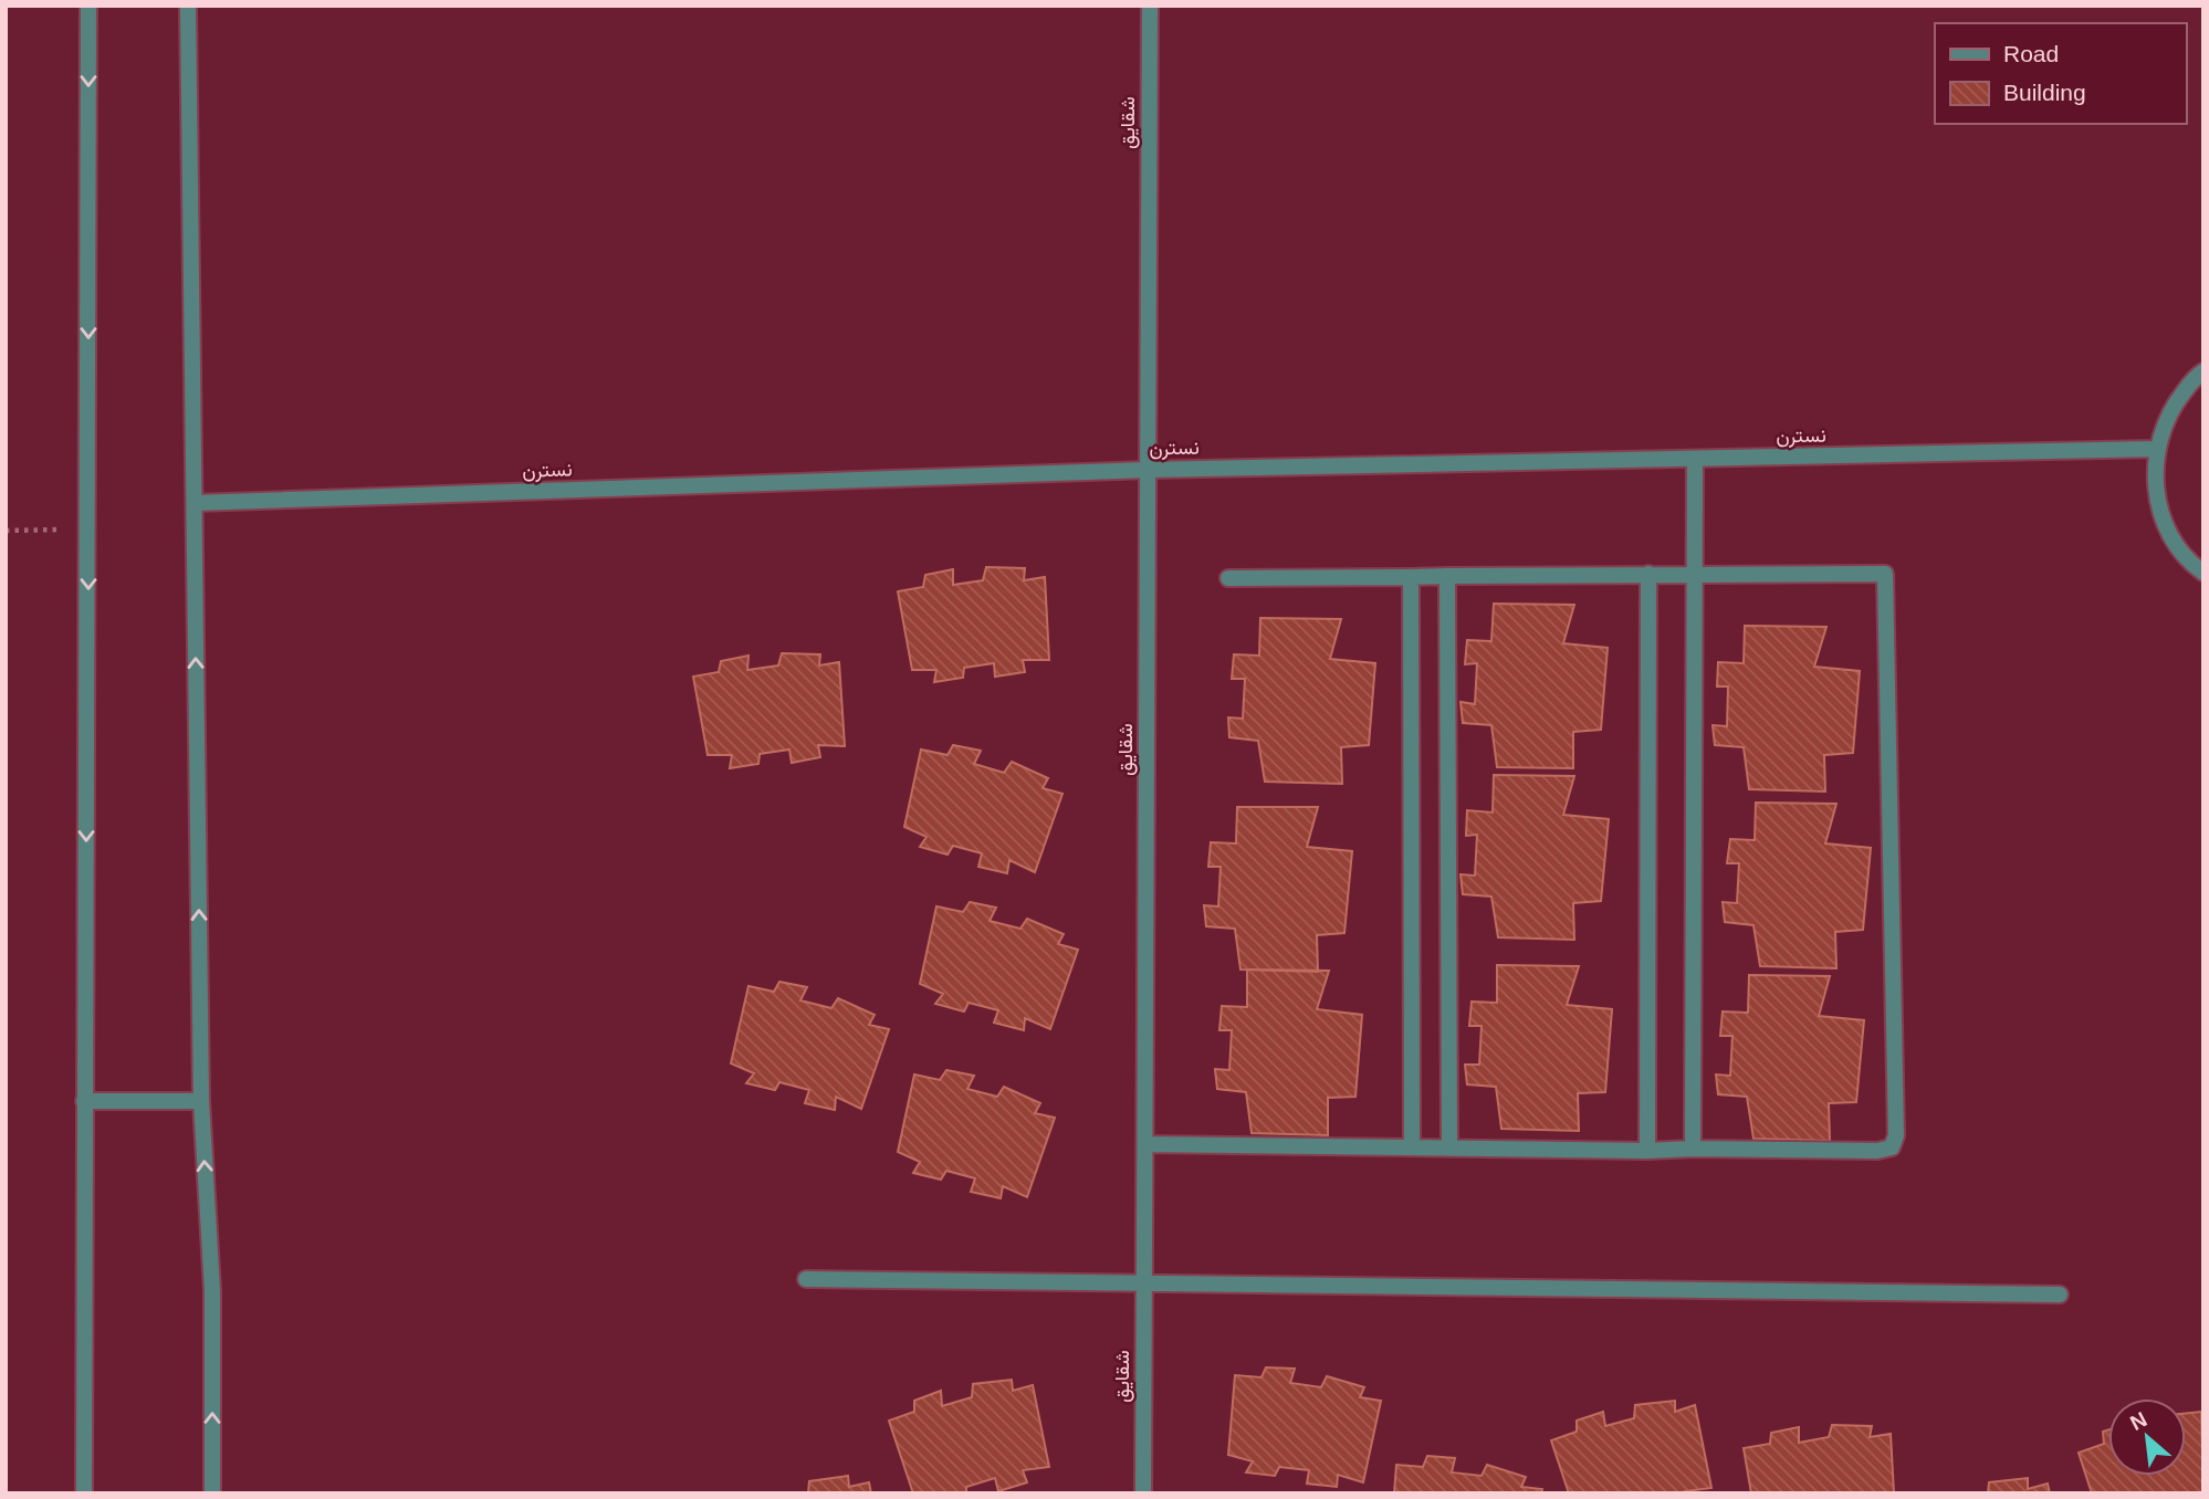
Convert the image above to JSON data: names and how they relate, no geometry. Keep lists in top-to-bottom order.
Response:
{
  "streets": {
    "street": ["شقایق", "نسترن"]
  },
  "crossings": [
    ["شقایق", "نسترن"]
  ],
  "legend": ["Road", "Building"],
  "north": "top left"
}
